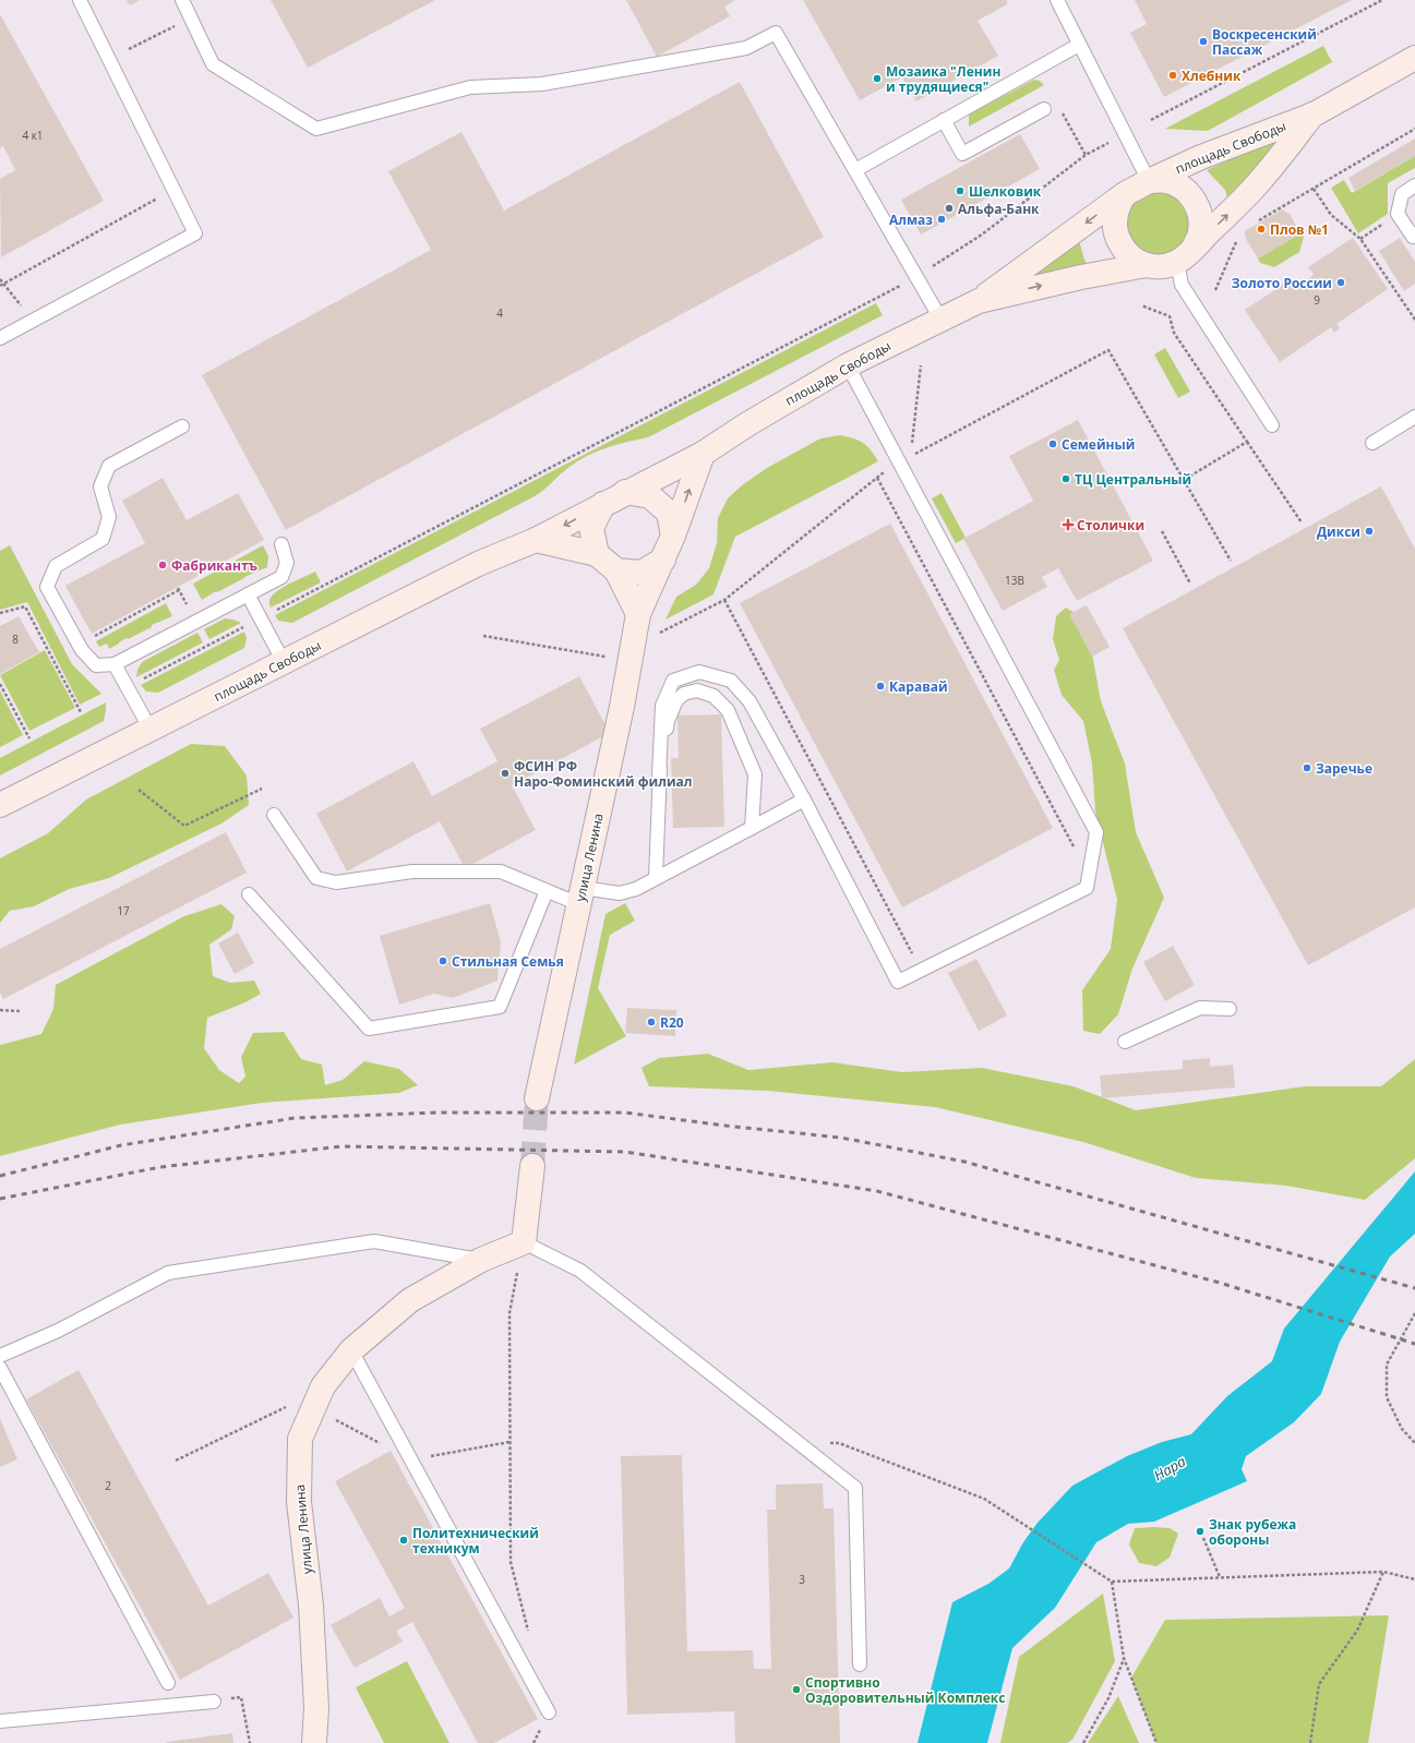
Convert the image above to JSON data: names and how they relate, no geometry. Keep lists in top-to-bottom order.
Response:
{
  "streets": {
    "main road": ["площадь Свободы", "улица Ленина"]
  },
  "crossings": [
    ["площадь Свободы", "улица Ленина"]
  ],
  "water": ["Нара"],
  "places": {
    "other": [
      "Воскресенский Пассаж",
      "Хлебник",
      "Мозаика \"Ленин и трудящиеся\"",
      "Шелковик",
      "Альфа-Банк",
      "Алмаз",
      "Плов №1",
      "Золото России",
      "Семейный",
      "ТЦ Центральный",
      "Дикси",
      "Фабрикантъ",
      "Каравай",
      "Заречье",
      "ФСИН РФ Наро-Фоминский филиал",
      "Стильная Семья",
      "R20",
      "Знак рубежа обороны",
      "Политехнический техникум",
      "Спортивно Оздоровительный Комплекс"
    ],
    "health": ["Столички"]
  },
  "house_numbers": [
    "4 к1",
    "9",
    "4",
    "13В",
    "8",
    "17",
    "2",
    "3"
  ]
}
